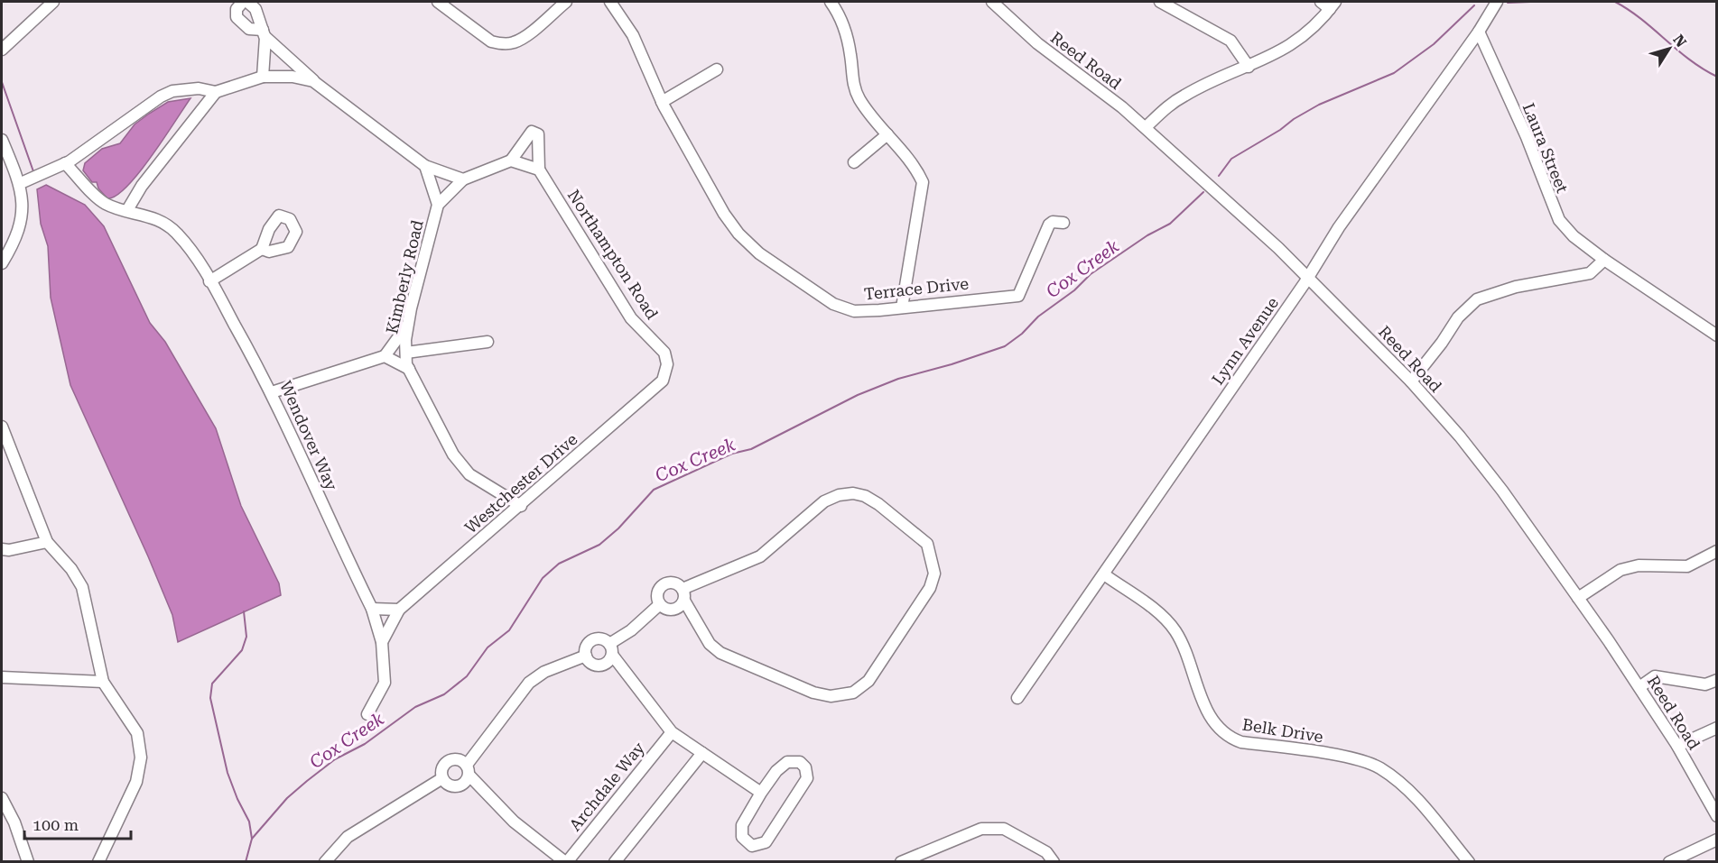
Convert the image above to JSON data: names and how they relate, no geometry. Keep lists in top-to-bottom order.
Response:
{
  "streets": {
    "street": [
      "Reed Road",
      "Laura Street",
      "Northampton Road",
      "Kimberly Road",
      "Terrace Drive",
      "Lynn Avenue",
      "Wendover Way",
      "Westchester Drive",
      "Belk Drive",
      "Archdale Way"
    ]
  },
  "crossings": [
    ["Reed Road", "Lynn Avenue"],
    ["Laura Street", "Lynn Avenue"],
    ["Northampton Road", "Westchester Drive"],
    ["Kimberly Road", "Westchester Drive"],
    ["Lynn Avenue", "Belk Drive"]
  ],
  "water": ["Cox Creek"],
  "scale_bar": "100 m",
  "north": "top right"
}
